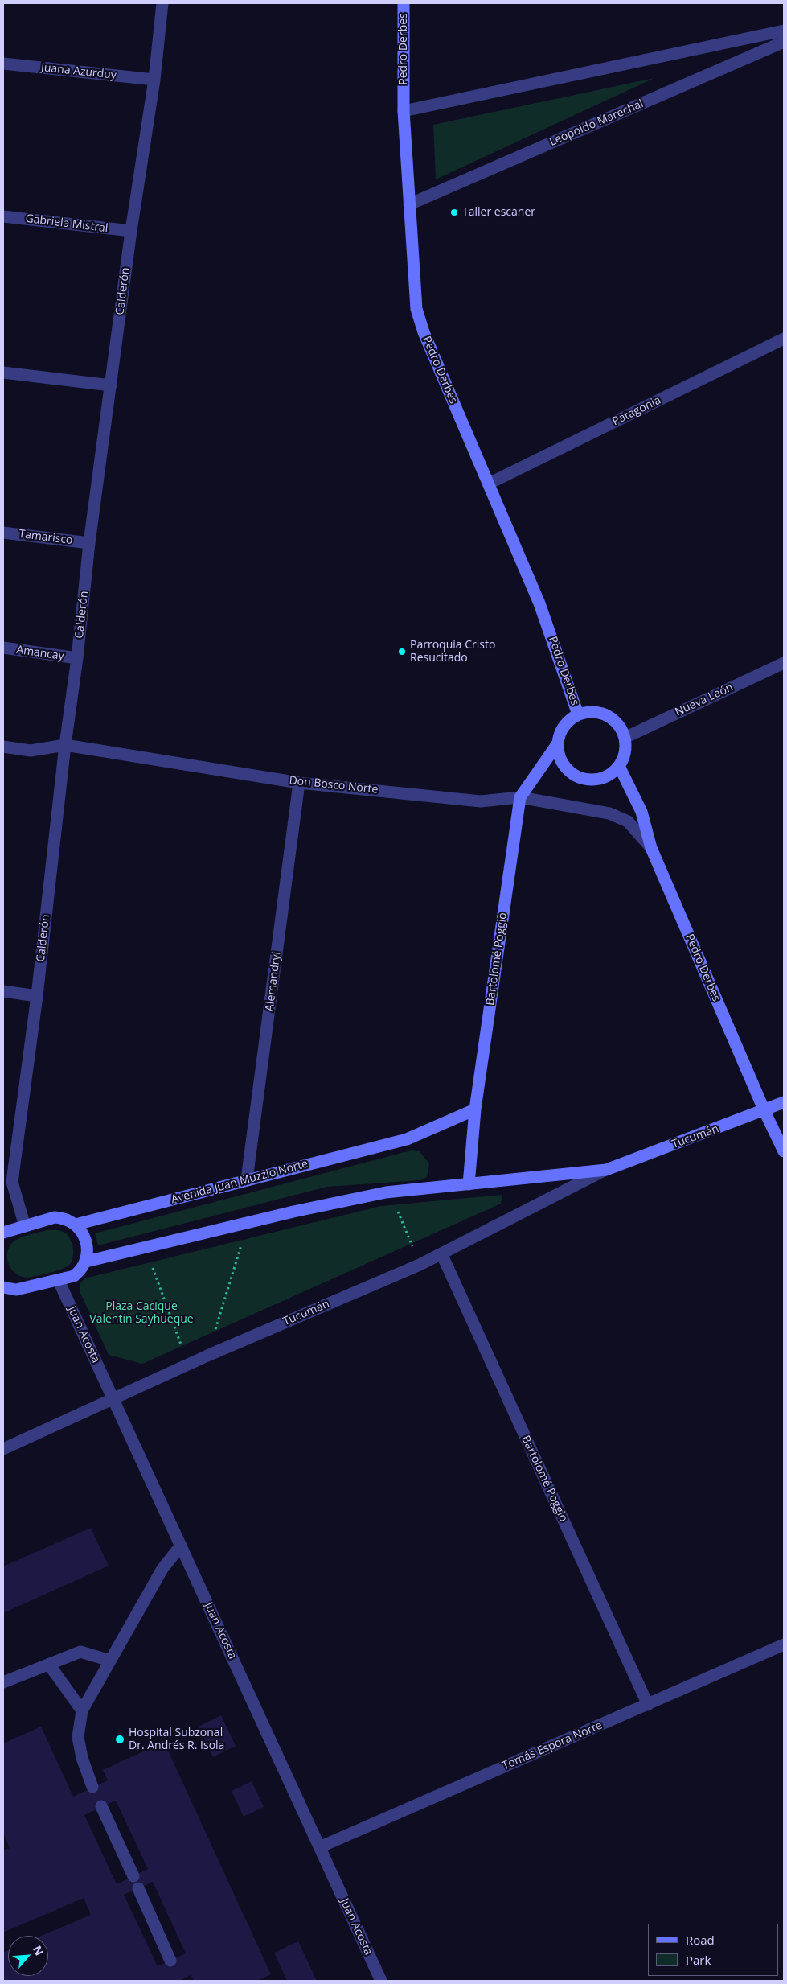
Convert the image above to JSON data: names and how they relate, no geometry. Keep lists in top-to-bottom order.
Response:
{
  "streets": {
    "main road": [
      "Pedro Derbes",
      "Bartolomé Poggio",
      "Tucumán",
      "Avenida Juan Muzzio Norte"
    ],
    "street": [
      "Juana Azurduy",
      "Leopoldo Marechal",
      "Gabriela Mistral",
      "Calderón",
      "Patagonia",
      "Tamarisco",
      "Amancay",
      "Nueva León",
      "Don Bosco Norte",
      "Alemandryi",
      "Juan Acosta",
      "Tomás Espora Norte"
    ]
  },
  "crossings": [
    ["Pedro Derbes", "Leopoldo Marechal"],
    ["Pedro Derbes", "Patagonia"],
    ["Pedro Derbes", "Nueva León"],
    ["Pedro Derbes", "Don Bosco Norte"],
    ["Pedro Derbes", "Bartolomé Poggio"],
    ["Pedro Derbes", "Tucumán"],
    ["Juana Azurduy", "Calderón"],
    ["Gabriela Mistral", "Calderón"],
    ["Calderón", "Tamarisco"],
    ["Calderón", "Amancay"],
    ["Calderón", "Don Bosco Norte"],
    ["Nueva León", "Bartolomé Poggio"],
    ["Don Bosco Norte", "Bartolomé Poggio"],
    ["Don Bosco Norte", "Alemandryi"],
    ["Bartolomé Poggio", "Tucumán"],
    ["Bartolomé Poggio", "Avenida Juan Muzzio Norte"],
    ["Bartolomé Poggio", "Tomás Espora Norte"],
    ["Alemandryi", "Avenida Juan Muzzio Norte"],
    ["Tucumán", "Juan Acosta"],
    ["Juan Acosta", "Tomás Espora Norte"]
  ],
  "parks": ["Plaza Cacique Valentín Sayhueque"],
  "places": ["Taller escaner", "Parroquia Cristo Resucitado", "Hospital Subzonal Dr. Andrés R. Isola"],
  "legend": ["Road", "Park"],
  "north": "top right"
}
